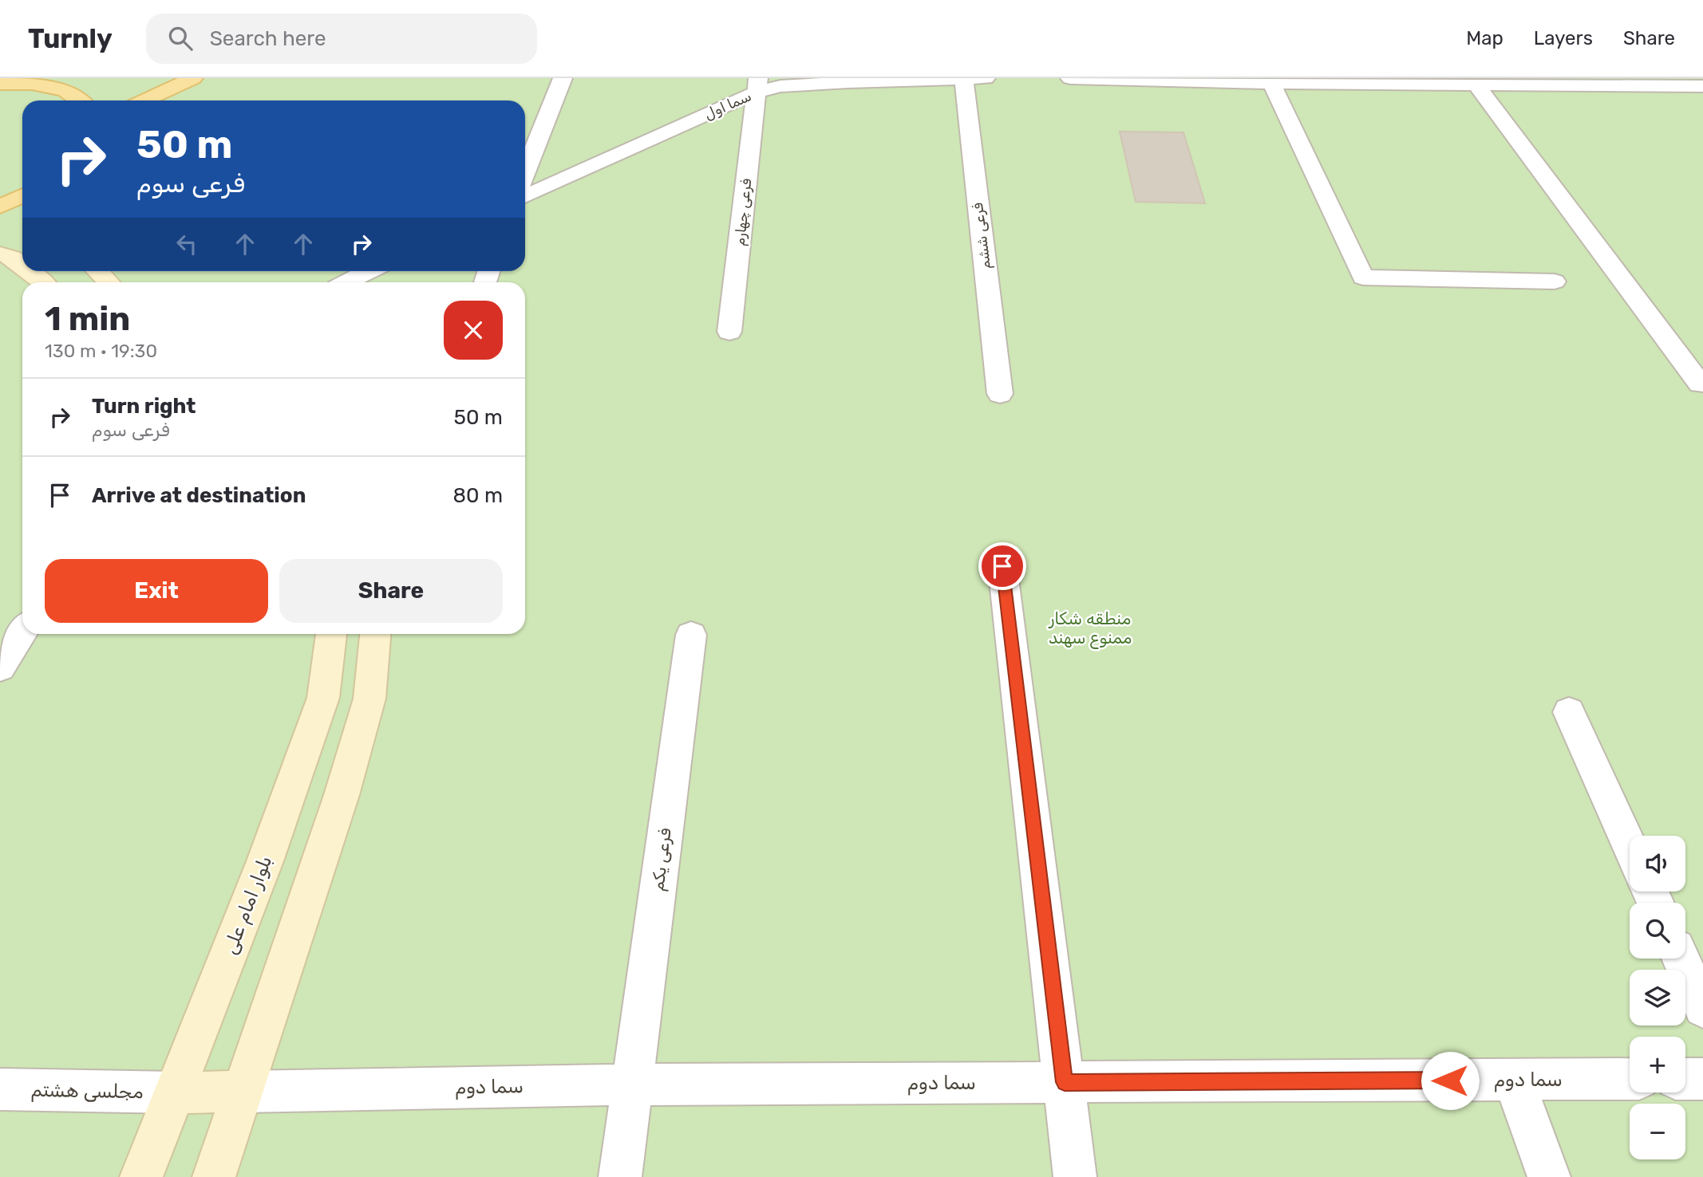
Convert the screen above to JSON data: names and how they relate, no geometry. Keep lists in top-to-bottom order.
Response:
{
  "streets": {
    "main road": ["بلوار امام علی"],
    "street": [
      "سما اول",
      "فرعی چهارم",
      "فرعی ششم",
      "فرعی یکم",
      "سما دوم",
      "مجلسی هشتم"
    ]
  },
  "crossings": [
    ["سما اول", "فرعی چهارم"],
    ["سما اول", "فرعی ششم"],
    ["فرعی یکم", "سما دوم"],
    ["بلوار امام علی", "مجلسی هشتم"]
  ],
  "parks": ["منطقه شکار ممنوع سهند"],
  "page": {
    "header": "Turnly",
    "search": "Search here",
    "nav": ["Map", "Layers", "Share"],
    "turn": ["50 m", "فرعی سوم"],
    "heading": ["1 min", "130 m · 19:30"],
    "list": [
      {
        "name": "Turn right",
        "note": "فرعی سوم",
        "value": "50 m"
      },
      {
        "name": "Arrive at destination",
        "value": "80 m"
      }
    ],
    "buttons": ["Exit", "Share"],
    "map_buttons": ["+", "−"]
  }
}
